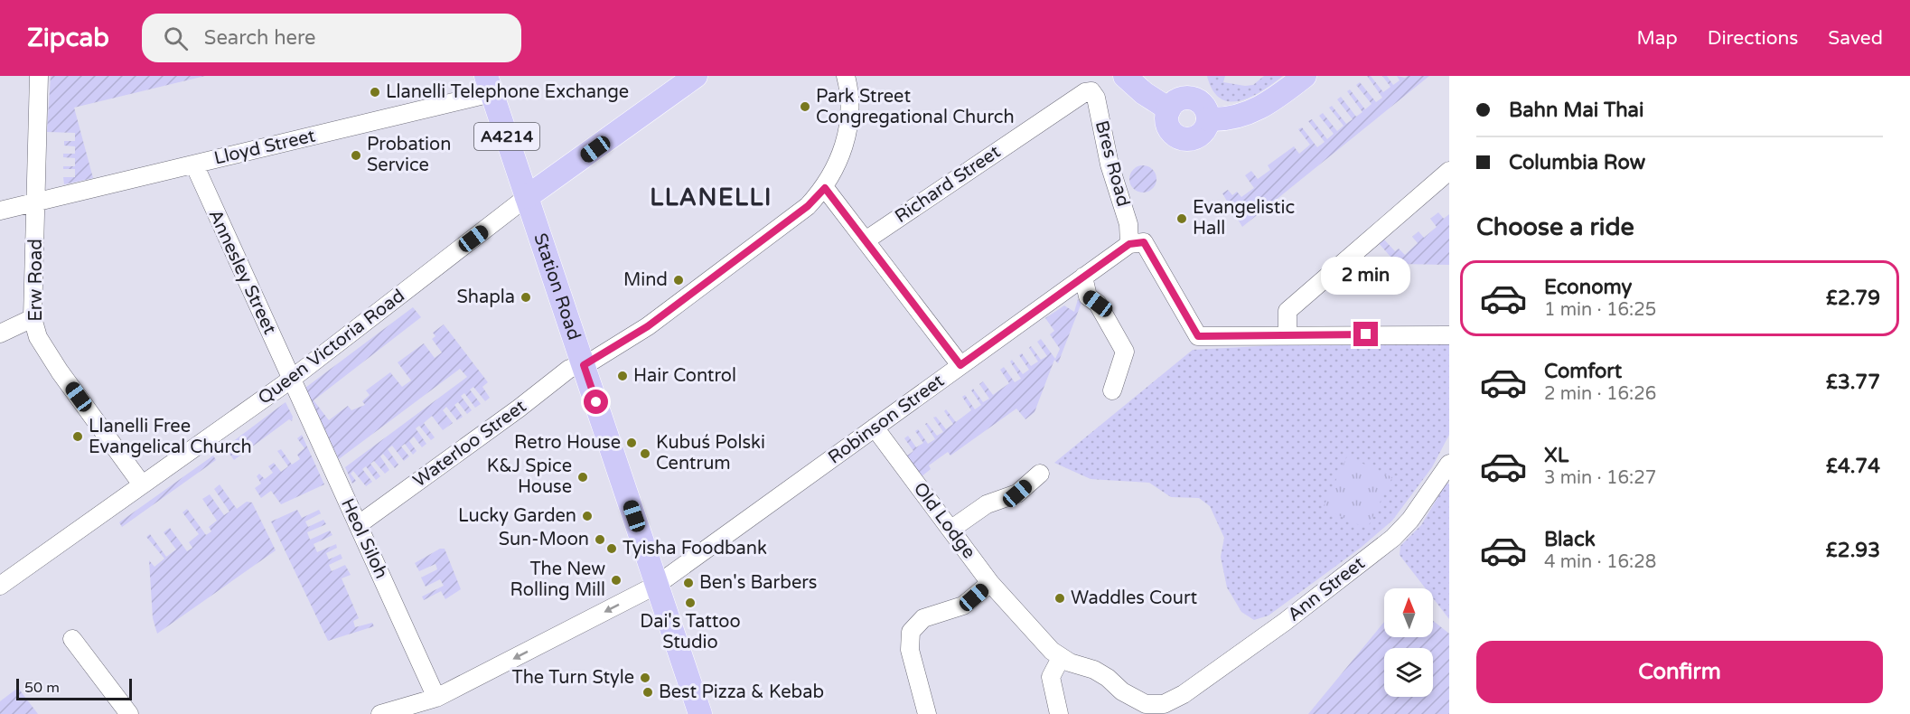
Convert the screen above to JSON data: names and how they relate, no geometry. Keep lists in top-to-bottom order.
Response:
{
  "streets": {
    "main road": ["A4214", "Station Road"],
    "street": [
      "Lloyd Street",
      "Bres Road",
      "Richard Street",
      "Annesley Street",
      "Erw Road",
      "Queen Victoria Road",
      "Robinson Street",
      "Waterloo Street",
      "Old Lodge",
      "Heol Siloh",
      "Ann Street"
    ]
  },
  "crossings": [
    ["Lloyd Street", "Annesley Street"],
    ["Lloyd Street", "Erw Road"],
    ["Lloyd Street", "Station Road"],
    ["Bres Road", "Richard Street"],
    ["Bres Road", "Robinson Street"],
    ["Annesley Street", "Queen Victoria Road"],
    ["Annesley Street", "Heol Siloh"],
    ["Erw Road", "Queen Victoria Road"],
    ["Station Road", "Queen Victoria Road"],
    ["Station Road", "Robinson Street"],
    ["Station Road", "Waterloo Street"],
    ["Queen Victoria Road", "Heol Siloh"],
    ["Robinson Street", "Old Lodge"],
    ["Robinson Street", "Heol Siloh"],
    ["Waterloo Street", "Heol Siloh"],
    ["Old Lodge", "Ann Street"]
  ],
  "districts": ["LLANELLI"],
  "places": [
    "Llanelli Telephone Exchange",
    "Park Street Congregational Church",
    "Probation Service",
    "Evangelistic Hall",
    "Mind",
    "Shapla",
    "Hair Control",
    "Llanelli Free Evangelical Church",
    "Retro House",
    "Kubuś Polski Centrum",
    "K&J Spice House",
    "Lucky Garden",
    "Sun-Moon",
    "Tyisha Foodbank",
    "The New Rolling Mill",
    "Ben's Barbers",
    "Waddles Court",
    "Dai's Tattoo Studio",
    "The Turn Style",
    "Best Pizza & Kebab"
  ],
  "scale_bar": "50 m",
  "north": "top",
  "page": {
    "header": "Zipcab",
    "search": "Search here",
    "nav": ["Map", "Directions", "Saved"],
    "banner": ["Bahn Mai Thai", "Columbia Row"],
    "heading": "Choose a ride",
    "bubble": "2 min",
    "list": [
      {
        "name": "Economy",
        "note": "1 min · 16:25",
        "value": "£2.79"
      },
      {
        "name": "Comfort",
        "note": "2 min · 16:26",
        "value": "£3.77"
      },
      {
        "name": "XL",
        "note": "3 min · 16:27",
        "value": "£4.74"
      },
      {
        "name": "Black",
        "note": "4 min · 16:28",
        "value": "£2.93"
      }
    ],
    "buttons": "Confirm",
    "scale": "50 m"
  }
}
